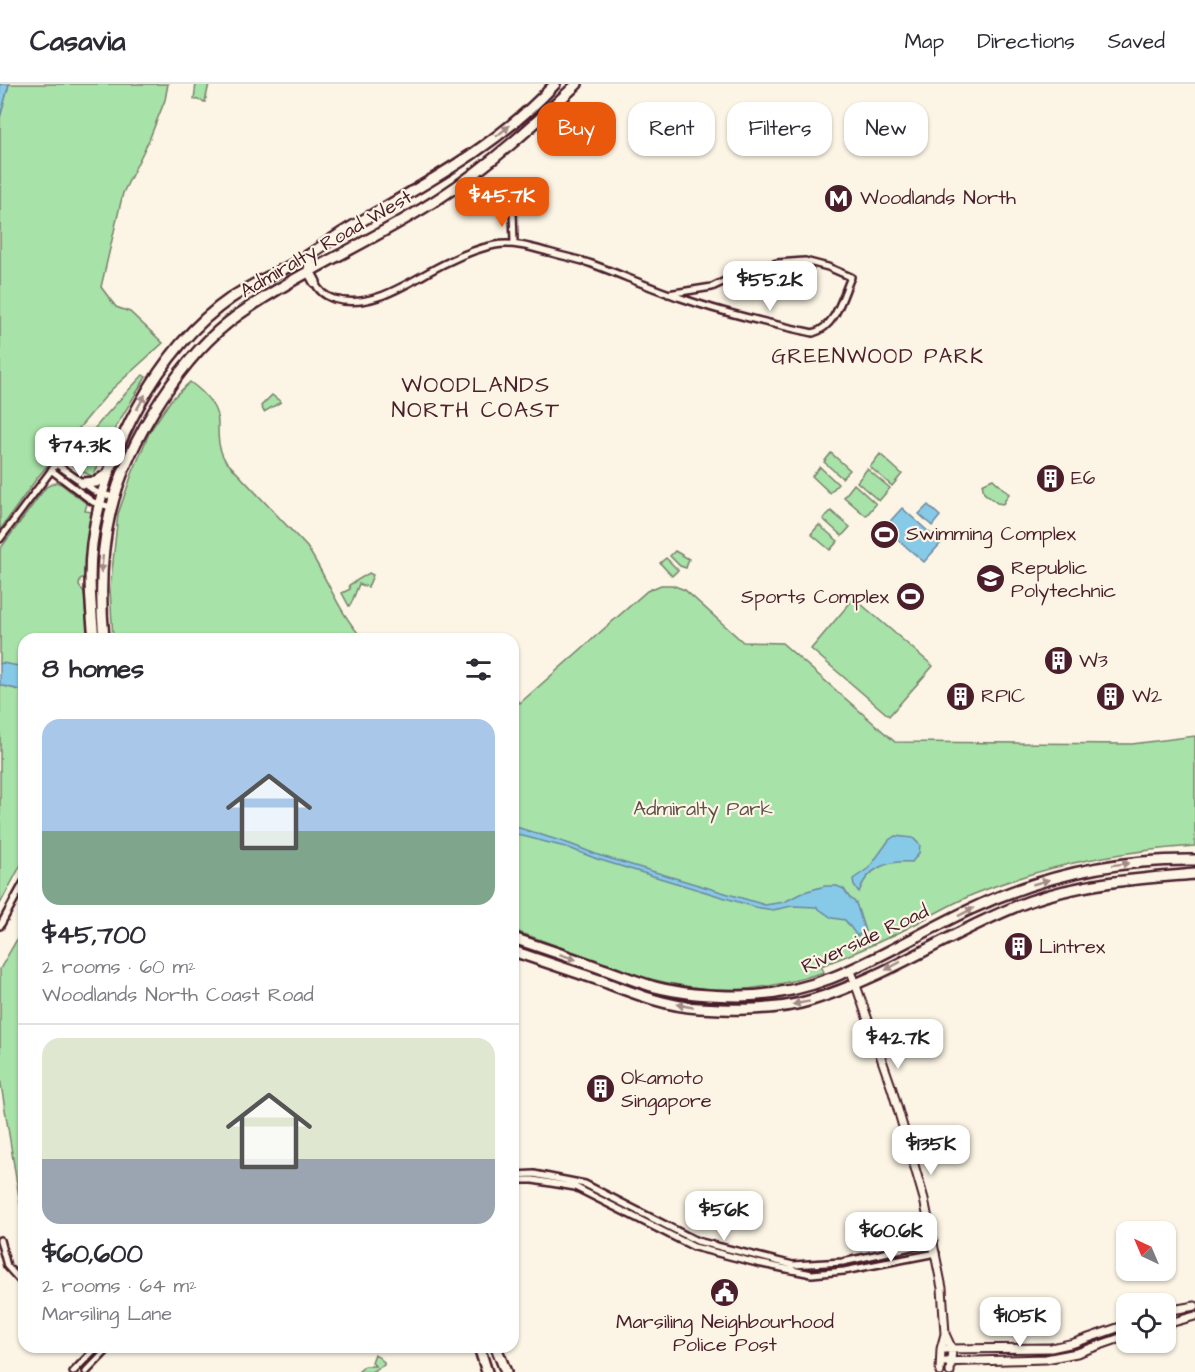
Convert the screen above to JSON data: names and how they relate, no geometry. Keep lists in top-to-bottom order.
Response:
{
  "streets": {
    "main road": ["Admiralty Road West", "Riverside Road"]
  },
  "districts": ["GREENWOOD PARK", "WOODLANDS NORTH COAST"],
  "parks": ["Admiralty Park"],
  "places": {
    "metro station": ["Woodlands North"],
    "building": [
      "E6",
      "W3",
      "RPIC",
      "W2",
      "Lintrex",
      "Okamoto Singapore"
    ],
    "sports": ["Swimming Complex", "Sports Complex"],
    "school or university": ["Republic Polytechnic"],
    "public building": ["Marsiling Neighbourhood Police Post"]
  },
  "north": "top left",
  "page": {
    "header": "Casavia",
    "nav": ["Map", "Directions", "Saved"],
    "chip": [
      "Buy",
      "Rent",
      "Filters",
      "New"
    ],
    "price": [
      "$45.7K",
      "$55.2K",
      "$74.3K",
      "$42.7K",
      "$135K",
      "$56K",
      "$60.6K",
      "$105K"
    ],
    "heading": "8 homes",
    "list": [
      {
        "name": "$45,700",
        "note": "2 rooms · 60 m² · Woodlands North Coast Road"
      },
      {
        "name": "$60,600",
        "note": "2 rooms · 64 m² · Marsiling Lane"
      }
    ]
  }
}
